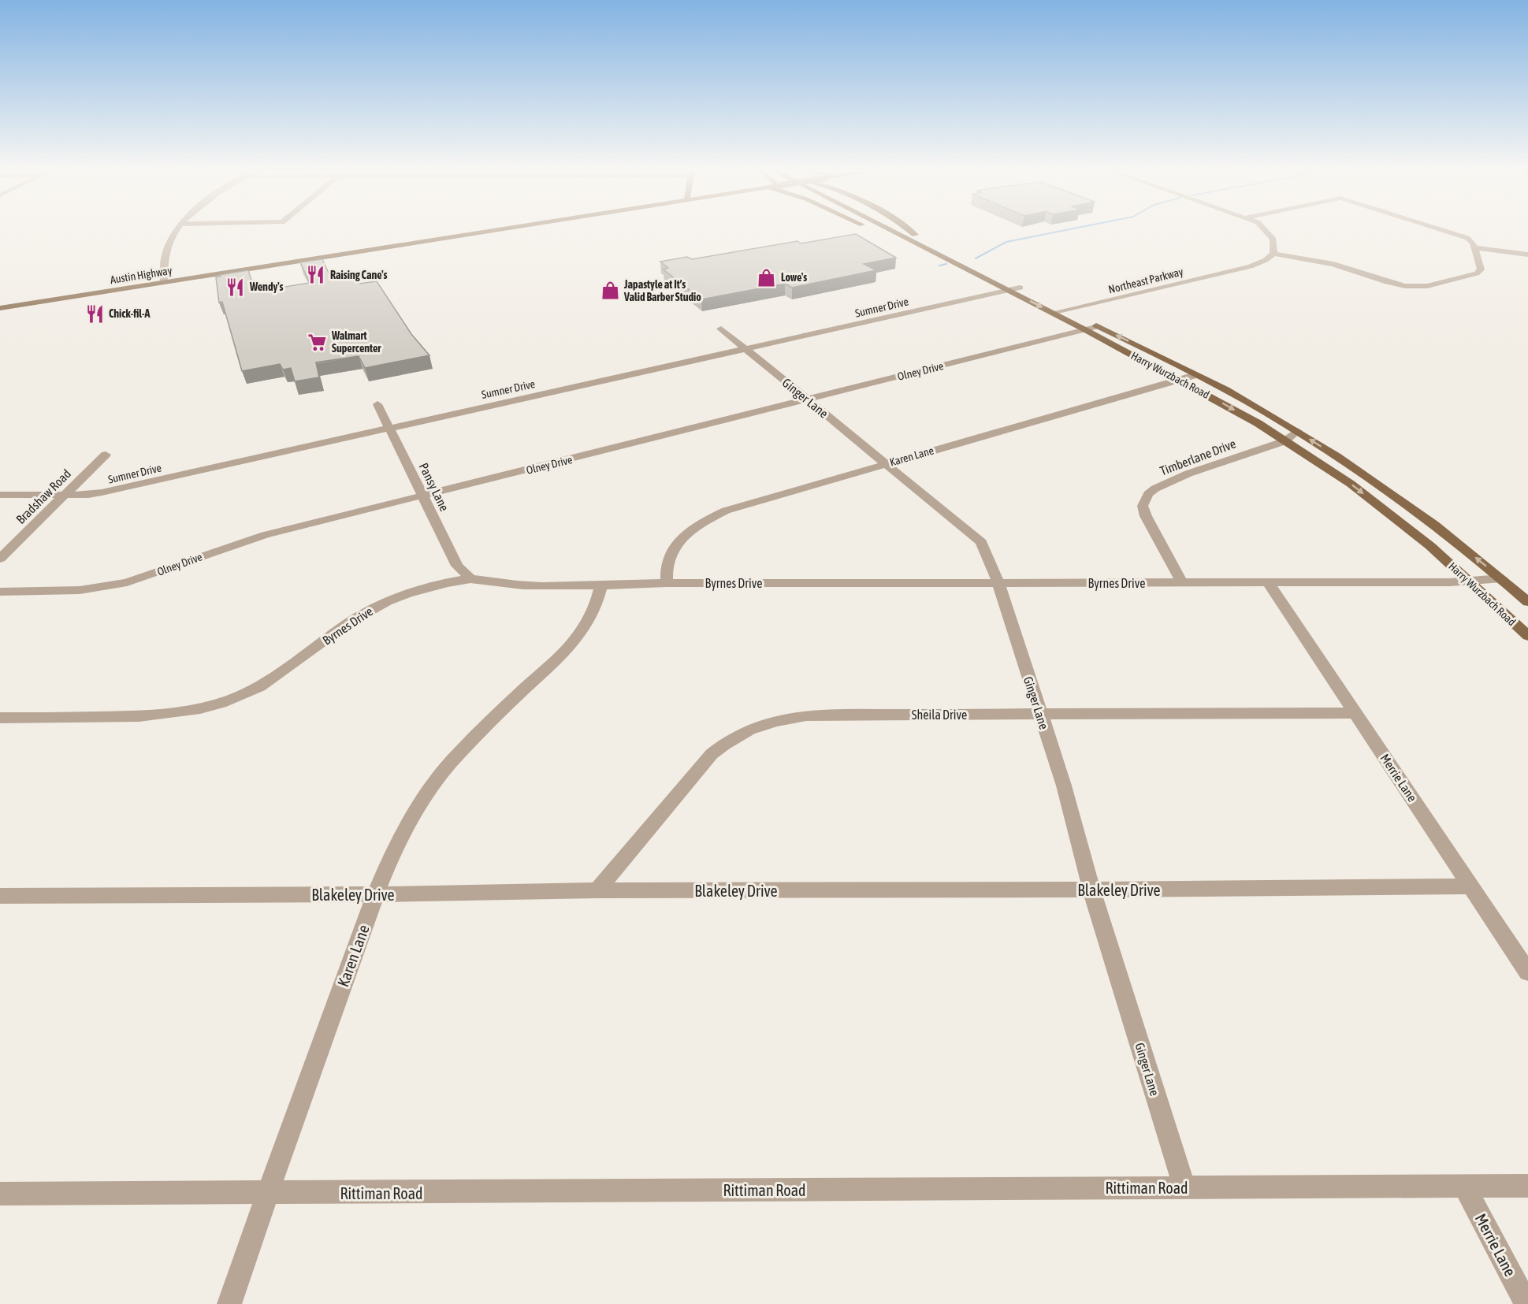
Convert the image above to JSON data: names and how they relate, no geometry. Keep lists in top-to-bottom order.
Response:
{
  "streets": {
    "main road": ["Austin Highway", "Harry Wurzbach Road"],
    "street": [
      "Northeast Parkway",
      "Sumner Drive",
      "Olney Drive",
      "Ginger Lane",
      "Karen Lane",
      "Timberlane Drive",
      "Pansy Lane",
      "Bradshaw Road",
      "Byrnes Drive",
      "Sheila Drive",
      "Merrie Lane",
      "Blakeley Drive",
      "Rittiman Road"
    ]
  },
  "crossings": [
    ["Northeast Parkway", "Harry Wurzbach Road"],
    ["Sumner Drive", "Harry Wurzbach Road"],
    ["Sumner Drive", "Ginger Lane"],
    ["Sumner Drive", "Pansy Lane"],
    ["Sumner Drive", "Bradshaw Road"],
    ["Olney Drive", "Harry Wurzbach Road"],
    ["Olney Drive", "Ginger Lane"],
    ["Olney Drive", "Pansy Lane"],
    ["Harry Wurzbach Road", "Karen Lane"],
    ["Harry Wurzbach Road", "Timberlane Drive"],
    ["Harry Wurzbach Road", "Byrnes Drive"],
    ["Ginger Lane", "Karen Lane"],
    ["Ginger Lane", "Byrnes Drive"],
    ["Ginger Lane", "Sheila Drive"],
    ["Ginger Lane", "Blakeley Drive"],
    ["Ginger Lane", "Rittiman Road"],
    ["Karen Lane", "Byrnes Drive"],
    ["Karen Lane", "Blakeley Drive"],
    ["Karen Lane", "Rittiman Road"],
    ["Timberlane Drive", "Byrnes Drive"],
    ["Pansy Lane", "Byrnes Drive"],
    ["Byrnes Drive", "Merrie Lane"],
    ["Sheila Drive", "Merrie Lane"],
    ["Sheila Drive", "Blakeley Drive"],
    ["Merrie Lane", "Blakeley Drive"],
    ["Merrie Lane", "Rittiman Road"]
  ],
  "places": {
    "restaurant": ["Raising Cane's", "Wendy's", "Chick-fil-A"],
    "shop": ["Lowe's", "Japastyle at It’s Valid Barber Studio"],
    "supermarket": ["Walmart Supercenter"]
  }
}
